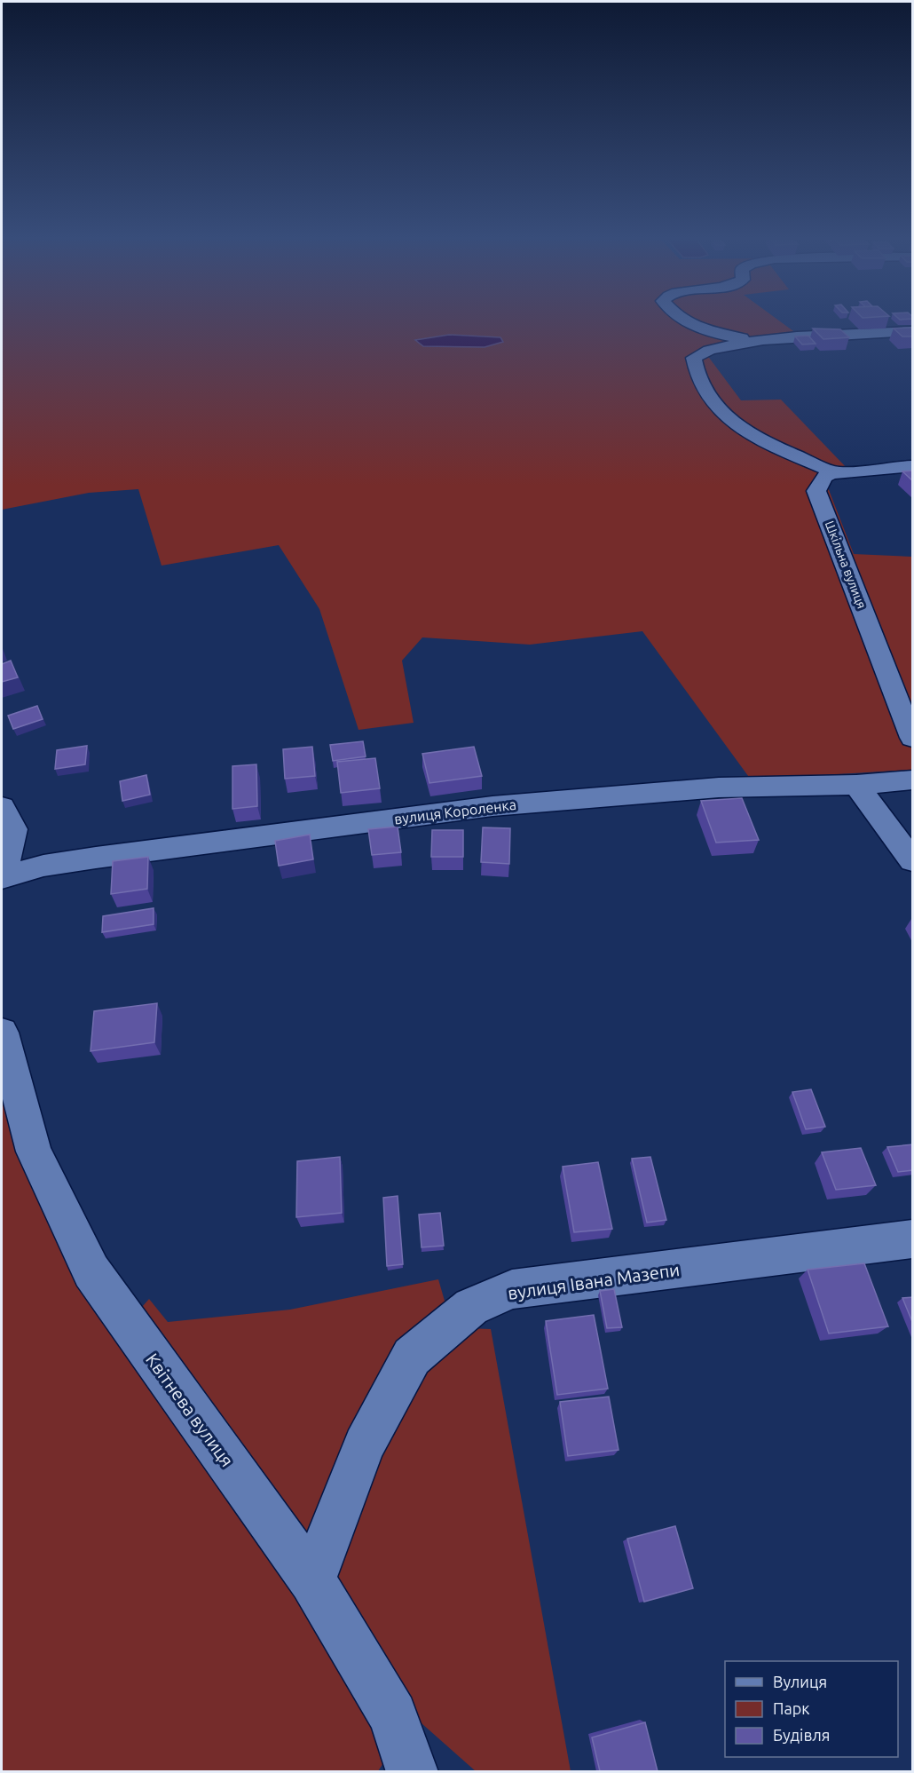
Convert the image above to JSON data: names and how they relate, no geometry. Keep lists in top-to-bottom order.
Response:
{
  "streets": {
    "street": [
      "Шкільна вулиця",
      "вулиця Короленка",
      "вулиця Івана Мазепи",
      "Квітнева вулиця"
    ]
  },
  "crossings": [
    ["вулиця Івана Мазепи", "Квітнева вулиця"]
  ],
  "legend": ["Вулиця", "Парк", "Будівля"]
}
